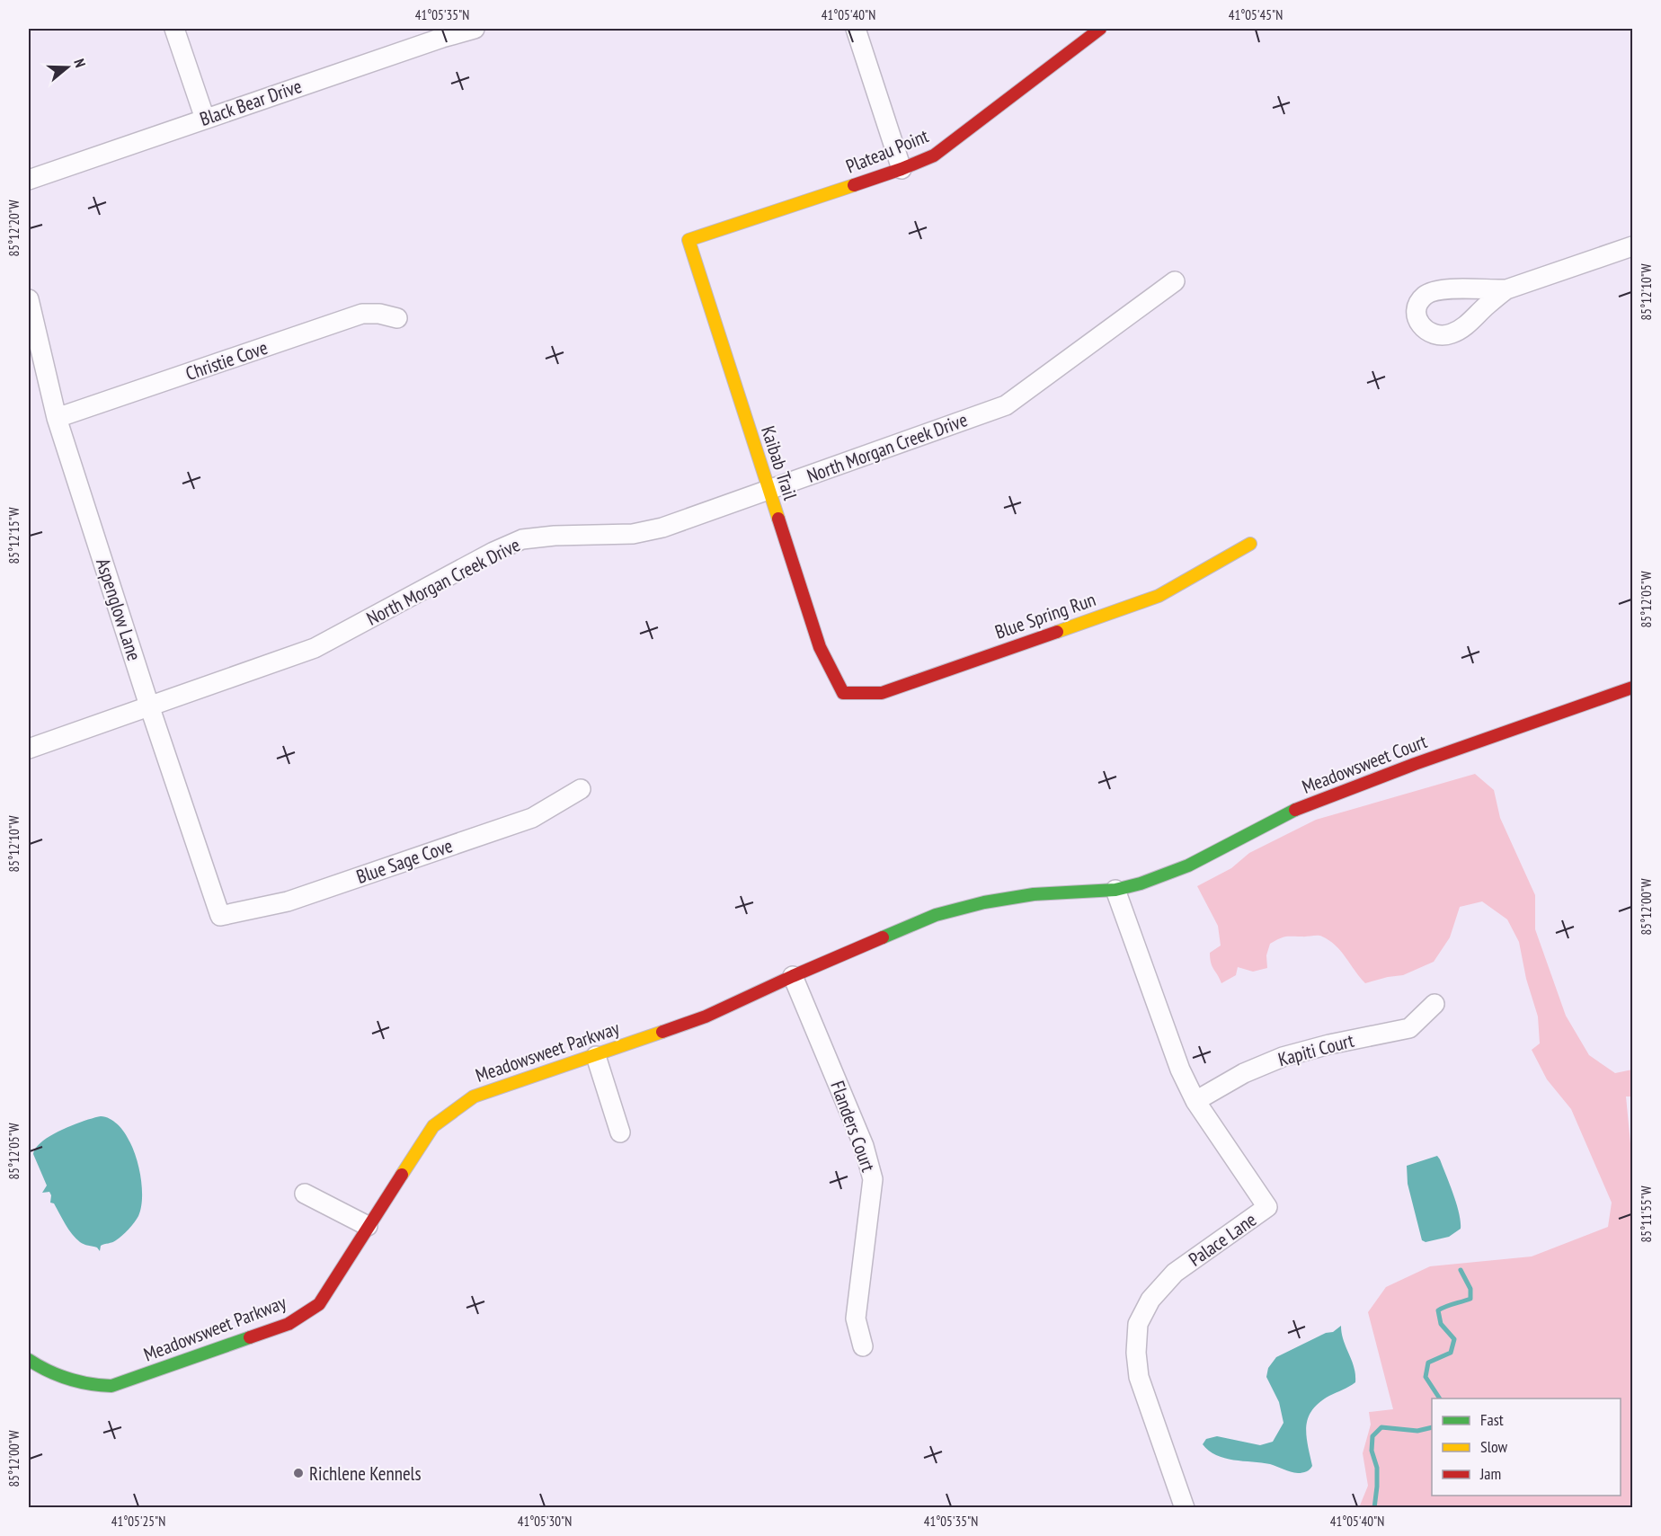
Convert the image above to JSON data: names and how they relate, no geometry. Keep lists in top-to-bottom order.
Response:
{
  "streets": {
    "street": [
      "Black Bear Drive",
      "Plateau Point",
      "Christie Cove",
      "North Morgan Creek Drive",
      "Kaibab Trail",
      "Aspenglow Lane",
      "Blue Spring Run",
      "Meadowsweet Court",
      "Blue Sage Cove",
      "Kapiti Court",
      "Meadowsweet Parkway",
      "Flanders Court",
      "Palace Lane"
    ]
  },
  "crossings": [
    ["Plateau Point", "Kaibab Trail"],
    ["Christie Cove", "Aspenglow Lane"],
    ["North Morgan Creek Drive", "Kaibab Trail"],
    ["North Morgan Creek Drive", "Aspenglow Lane"],
    ["Kaibab Trail", "Blue Spring Run"],
    ["Aspenglow Lane", "Blue Sage Cove"],
    ["Meadowsweet Court", "Meadowsweet Parkway"],
    ["Meadowsweet Court", "Palace Lane"],
    ["Kapiti Court", "Palace Lane"],
    ["Meadowsweet Parkway", "Flanders Court"],
    ["Meadowsweet Parkway", "Palace Lane"]
  ],
  "places": ["Richlene Kennels"],
  "legend": ["Fast", "Slow", "Jam"],
  "north": "right",
  "coordinates": [
    "41°05'35\"N",
    "41°05'40\"N",
    "41°05'45\"N",
    "85°12'20\"W",
    "85°12'10\"W",
    "85°12'15\"W",
    "85°12'05\"W",
    "85°12'00\"W",
    "85°11'55\"W",
    "41°05'25\"N",
    "41°05'30\"N"
  ]
}
